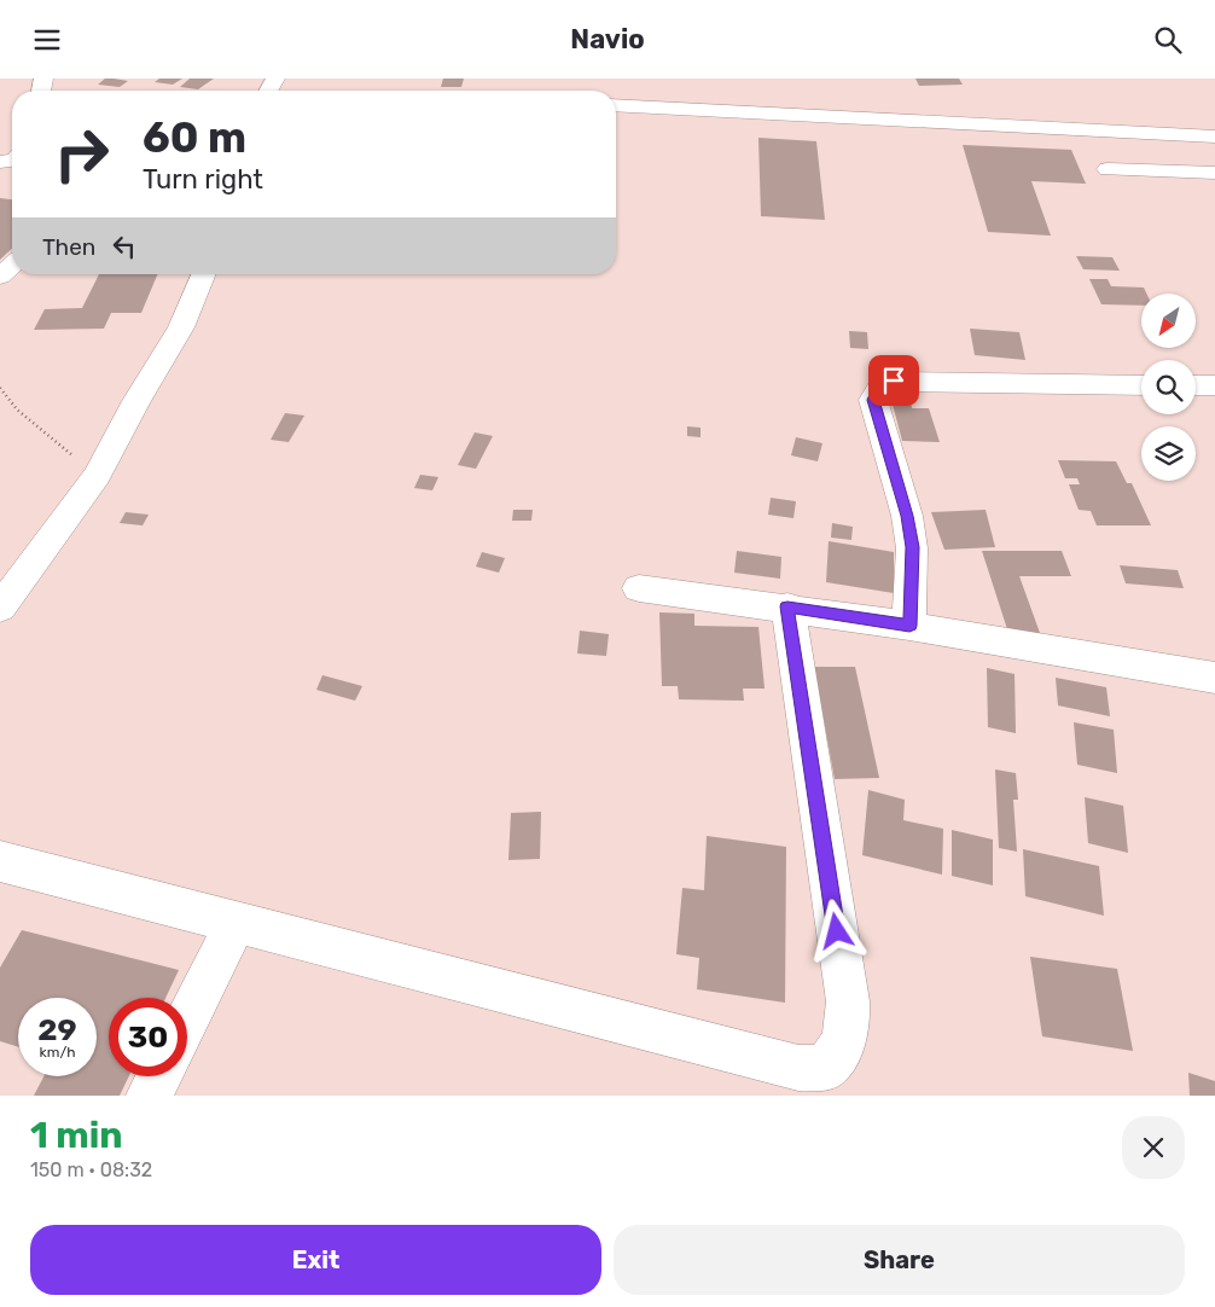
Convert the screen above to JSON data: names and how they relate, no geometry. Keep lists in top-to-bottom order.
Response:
{
  "north": "bottom left",
  "page": {
    "header": "Navio",
    "turn": ["60 m", "Turn right"],
    "then": "Then",
    "speed": "29 km/h",
    "limit": "30",
    "heading": ["1 min", "150 m · 08:32"],
    "buttons": ["Exit", "Share"]
  }
}
